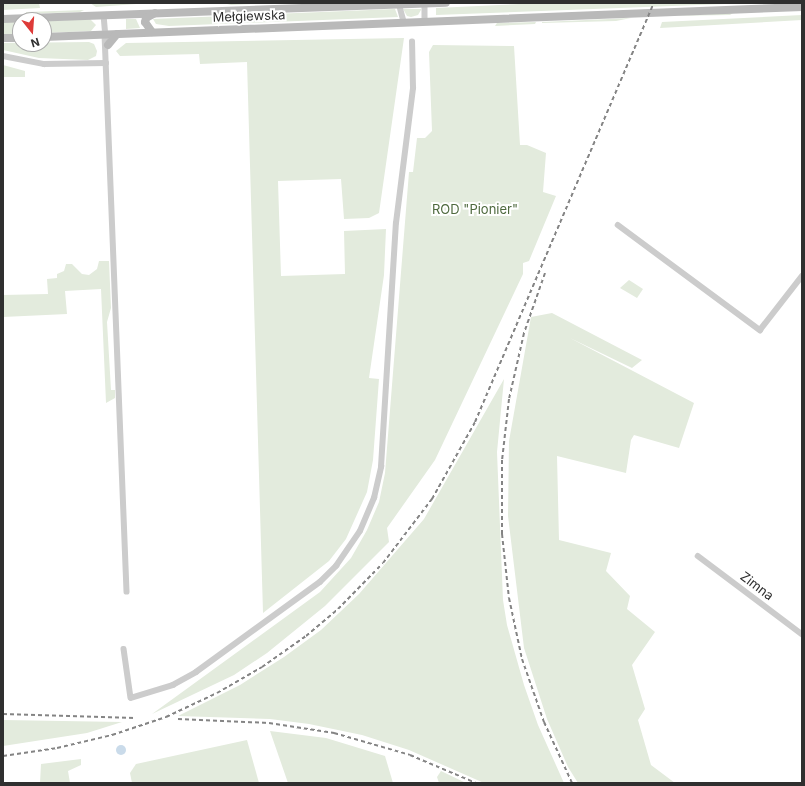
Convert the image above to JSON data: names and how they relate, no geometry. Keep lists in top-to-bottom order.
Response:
{
  "streets": {
    "main road": ["Mełgiewska"],
    "street": ["Zimna"]
  },
  "parks": ["ROD \"Pionier\""],
  "north": "bottom"
}
